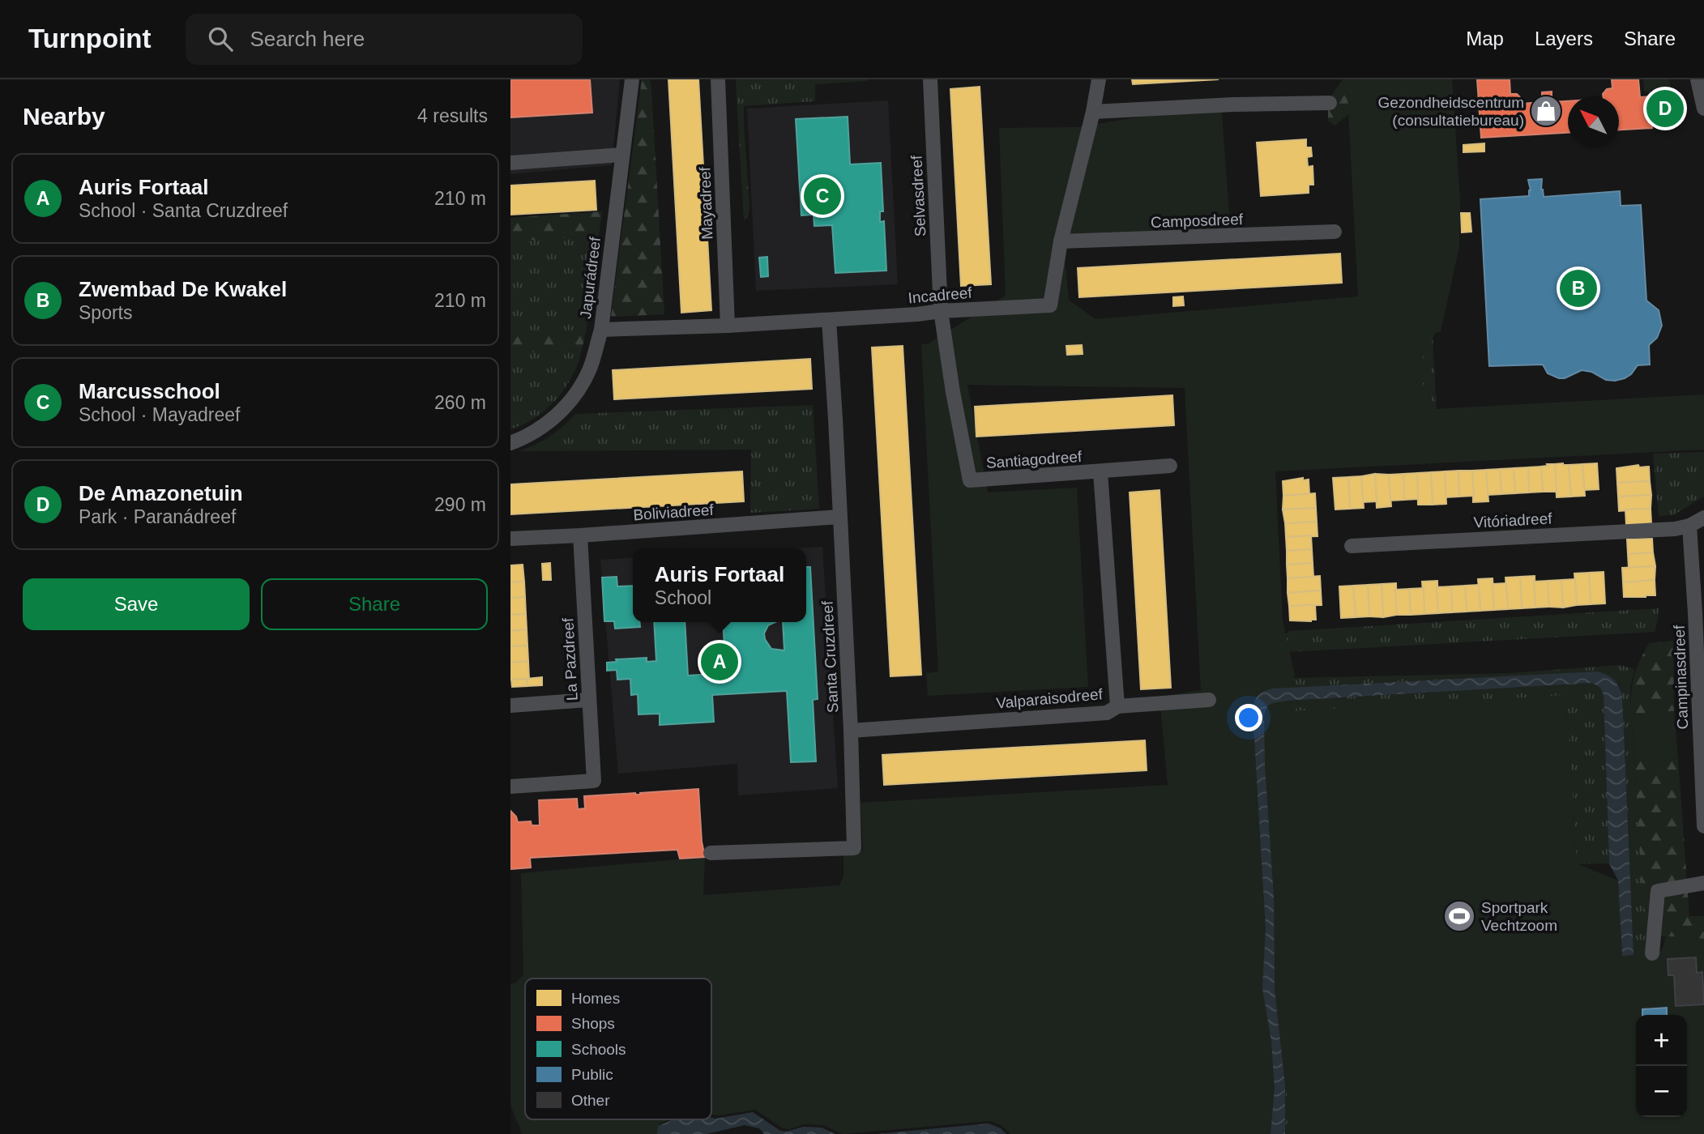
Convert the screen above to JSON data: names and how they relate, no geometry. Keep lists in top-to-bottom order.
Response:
{
  "streets": {
    "street": [
      "Selvasdreef",
      "Mayadreef",
      "Camposdreef",
      "Japurádreef",
      "Incadreef",
      "Santiagodreef",
      "Boliviadreef",
      "Vitóriadreef",
      "Santa Cruzdreef",
      "La Pazdreef",
      "Campinasdreef",
      "Valparaisodreef"
    ]
  },
  "crossings": [
    ["Selvasdreef", "Incadreef"],
    ["Selvasdreef", "Santiagodreef"],
    ["Mayadreef", "Incadreef"],
    ["Camposdreef", "Incadreef"],
    ["Japurádreef", "Incadreef"],
    ["Incadreef", "Santiagodreef"],
    ["Incadreef", "Santa Cruzdreef"],
    ["Santiagodreef", "Valparaisodreef"],
    ["Boliviadreef", "Santa Cruzdreef"],
    ["Boliviadreef", "La Pazdreef"],
    ["Vitóriadreef", "Campinasdreef"],
    ["Santa Cruzdreef", "Valparaisodreef"]
  ],
  "places": {
    "shop": ["Gezondheidscentrum (consultatiebureau)"],
    "sports": ["Sportpark Vechtzoom"]
  },
  "legend": [
    "Homes",
    "Shops",
    "Schools",
    "Public",
    "Other"
  ],
  "north": "top left",
  "page": {
    "header": "Turnpoint",
    "search": "Search here",
    "nav": ["Map", "Layers", "Share"],
    "heading": ["Nearby", "4 results"],
    "pins": [
      "D",
      "C",
      "B",
      "A"
    ],
    "list": [
      {
        "mark": "A",
        "name": "Auris Fortaal",
        "note": "School · Santa Cruzdreef",
        "value": "210 m"
      },
      {
        "mark": "B",
        "name": "Zwembad De Kwakel",
        "note": "Sports",
        "value": "210 m"
      },
      {
        "mark": "C",
        "name": "Marcusschool",
        "note": "School · Mayadreef",
        "value": "260 m"
      },
      {
        "mark": "D",
        "name": "De Amazonetuin",
        "note": "Park · Paranádreef",
        "value": "290 m"
      }
    ],
    "popup": ["Auris Fortaal", "School"],
    "buttons": ["Save", "Share"],
    "map_buttons": ["+", "−"]
  }
}
